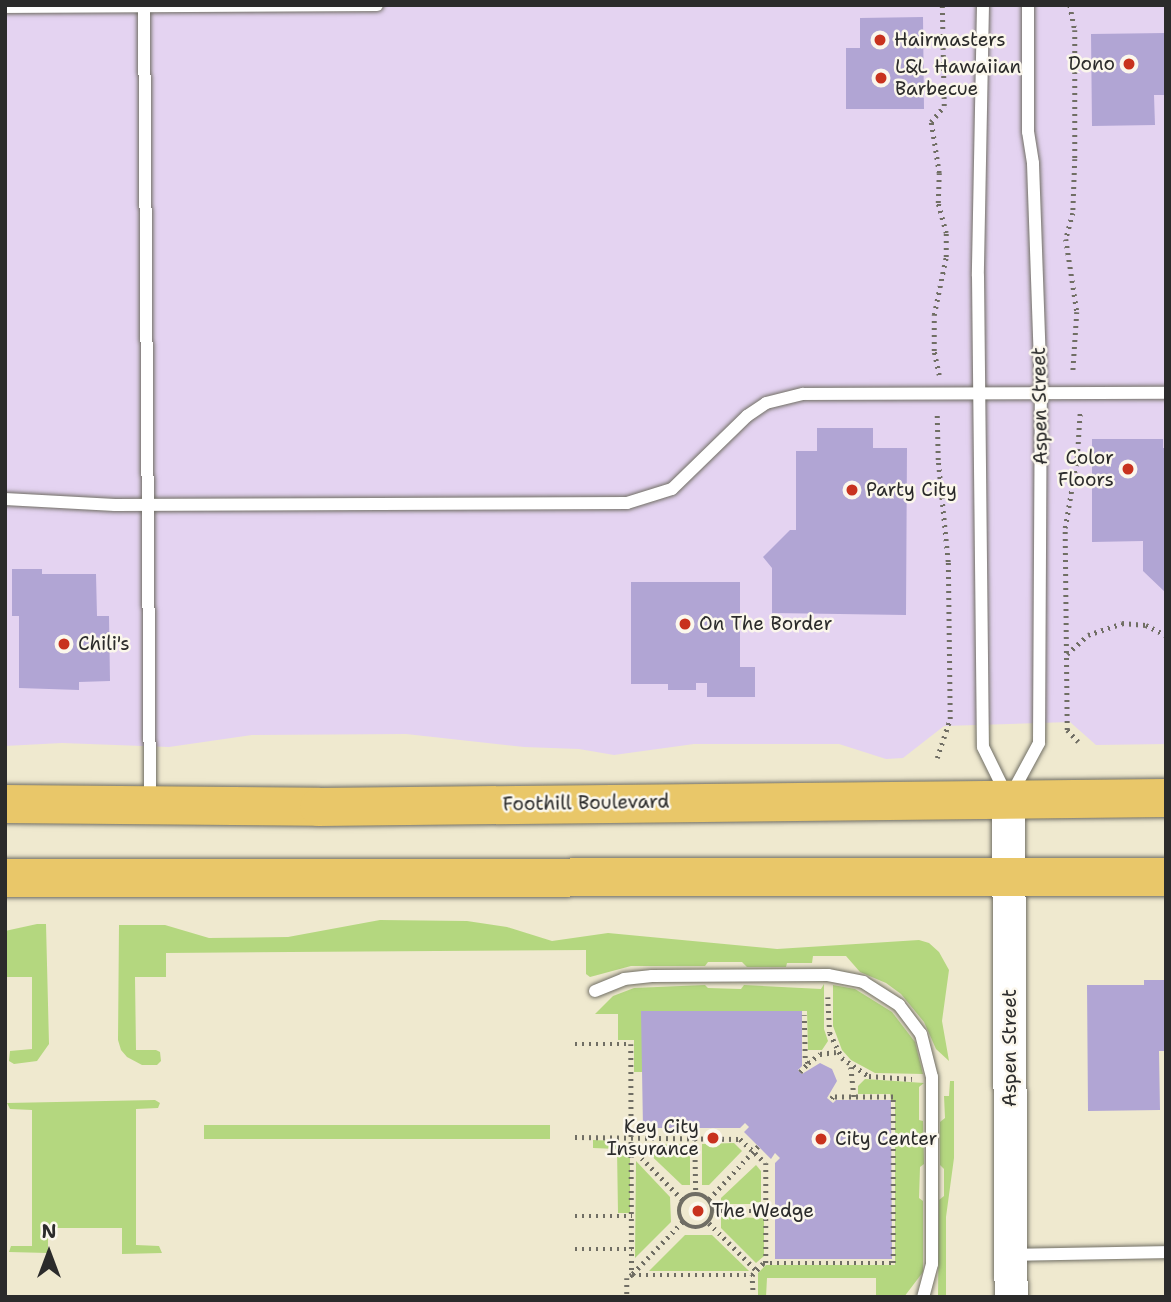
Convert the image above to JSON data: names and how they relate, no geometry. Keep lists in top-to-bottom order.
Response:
{
  "streets": {
    "main road": ["Foothill Boulevard"],
    "street": ["Aspen Street"]
  },
  "crossings": [
    ["Aspen Street", "Foothill Boulevard"]
  ],
  "places": [
    "Hairmasters",
    "Dono",
    "L&L Hawaiian Barbecue",
    "Color Floors",
    "Party City",
    "On The Border",
    "Chili's",
    "Key City Insurance",
    "City Center",
    "The Wedge"
  ],
  "north": "top"
}
